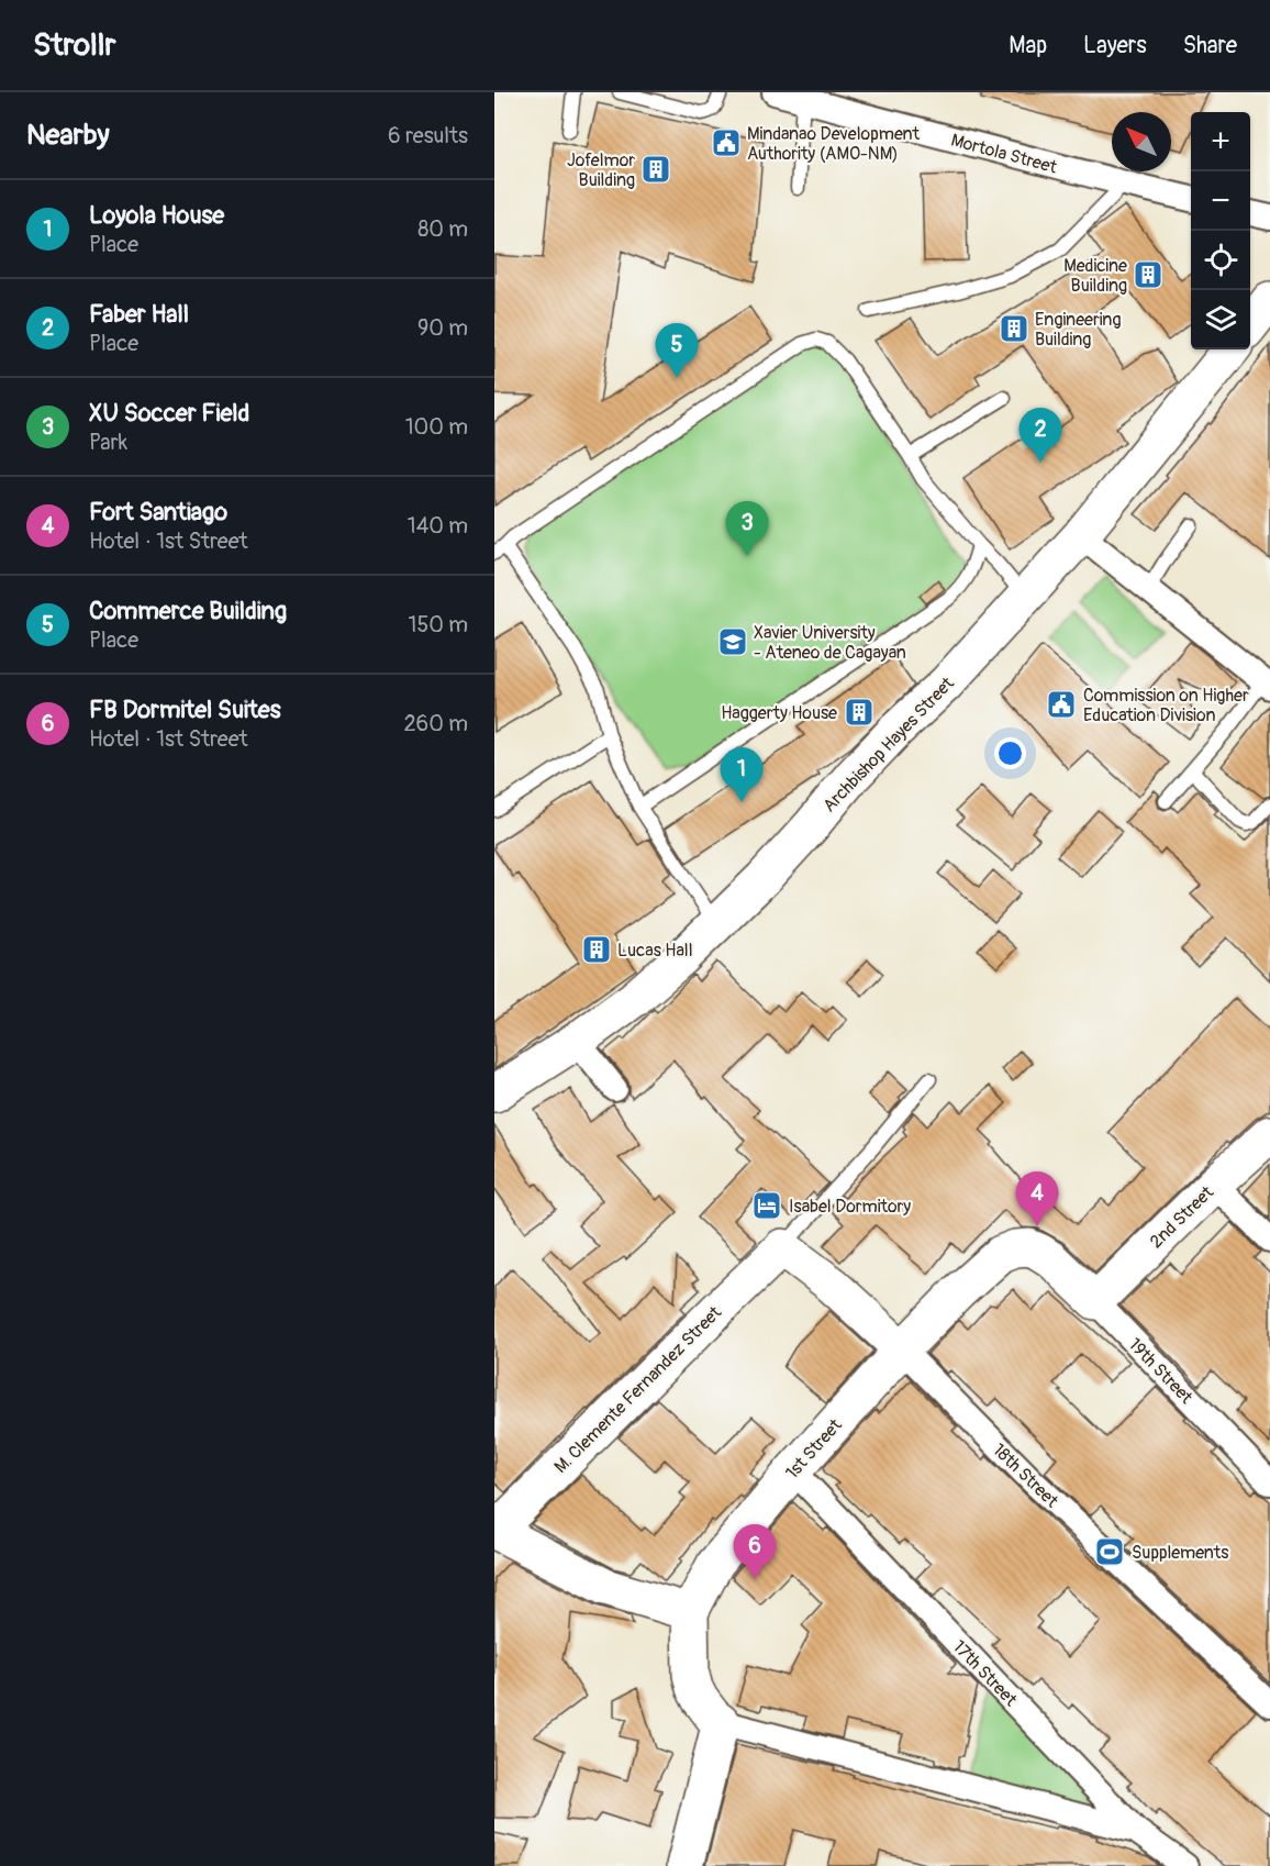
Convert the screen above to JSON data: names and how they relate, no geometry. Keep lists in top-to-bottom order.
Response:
{
  "streets": {
    "street": [
      "Mortola Street",
      "Archbishop Hayes Street",
      "2nd Street",
      "19th Street",
      "M. Clemente Fernandez Street",
      "1st Street",
      "18th Street",
      "17th Street"
    ]
  },
  "crossings": [
    ["2nd Street", "19th Street"],
    ["19th Street", "1st Street"],
    ["M. Clemente Fernandez Street", "18th Street"],
    ["1st Street", "18th Street"],
    ["1st Street", "17th Street"]
  ],
  "places": {
    "public building": ["Mindanao Development Authority (AMO-NM)", "Commission on Higher Education Division"],
    "building": [
      "Jofelmor Building",
      "Medicine Building",
      "Engineering Building",
      "Haggerty House",
      "Lucas Hall"
    ],
    "school or university": ["Xavier University - Ateneo de Cagayan"],
    "hotel": ["Isabel Dormitory"],
    "sports": ["Supplements"]
  },
  "north": "top left",
  "page": {
    "header": "Strollr",
    "nav": ["Map", "Layers", "Share"],
    "heading": ["Nearby", "6 results"],
    "map_buttons": ["+", "−"],
    "list": [
      {
        "mark": "1",
        "name": "Loyola House",
        "note": "Place",
        "value": "80 m"
      },
      {
        "mark": "2",
        "name": "Faber Hall",
        "note": "Place",
        "value": "90 m"
      },
      {
        "mark": "3",
        "name": "XU Soccer Field",
        "note": "Park",
        "value": "100 m"
      },
      {
        "mark": "4",
        "name": "Fort Santiago",
        "note": "Hotel · 1st Street",
        "value": "140 m"
      },
      {
        "mark": "5",
        "name": "Commerce Building",
        "note": "Place",
        "value": "150 m"
      },
      {
        "mark": "6",
        "name": "FB Dormitel Suites",
        "note": "Hotel · 1st Street",
        "value": "260 m"
      }
    ],
    "pins": [
      "5",
      "2",
      "3",
      "1",
      "4",
      "6"
    ]
  }
}
